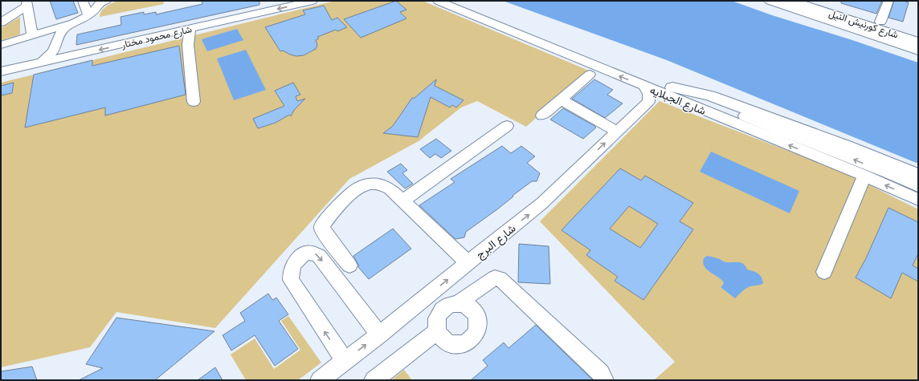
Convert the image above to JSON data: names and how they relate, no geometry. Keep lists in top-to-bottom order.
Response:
{
  "streets": {
    "main road": ["شارع كورنيش النيل"],
    "street": ["شارع محمود مختار", "شارع الجبلايه", "شارع البرج"]
  },
  "crossings": [
    ["شارع الجبلايه", "شارع البرج"]
  ],
  "one_way": ["شارع محمود مختار"]
}
